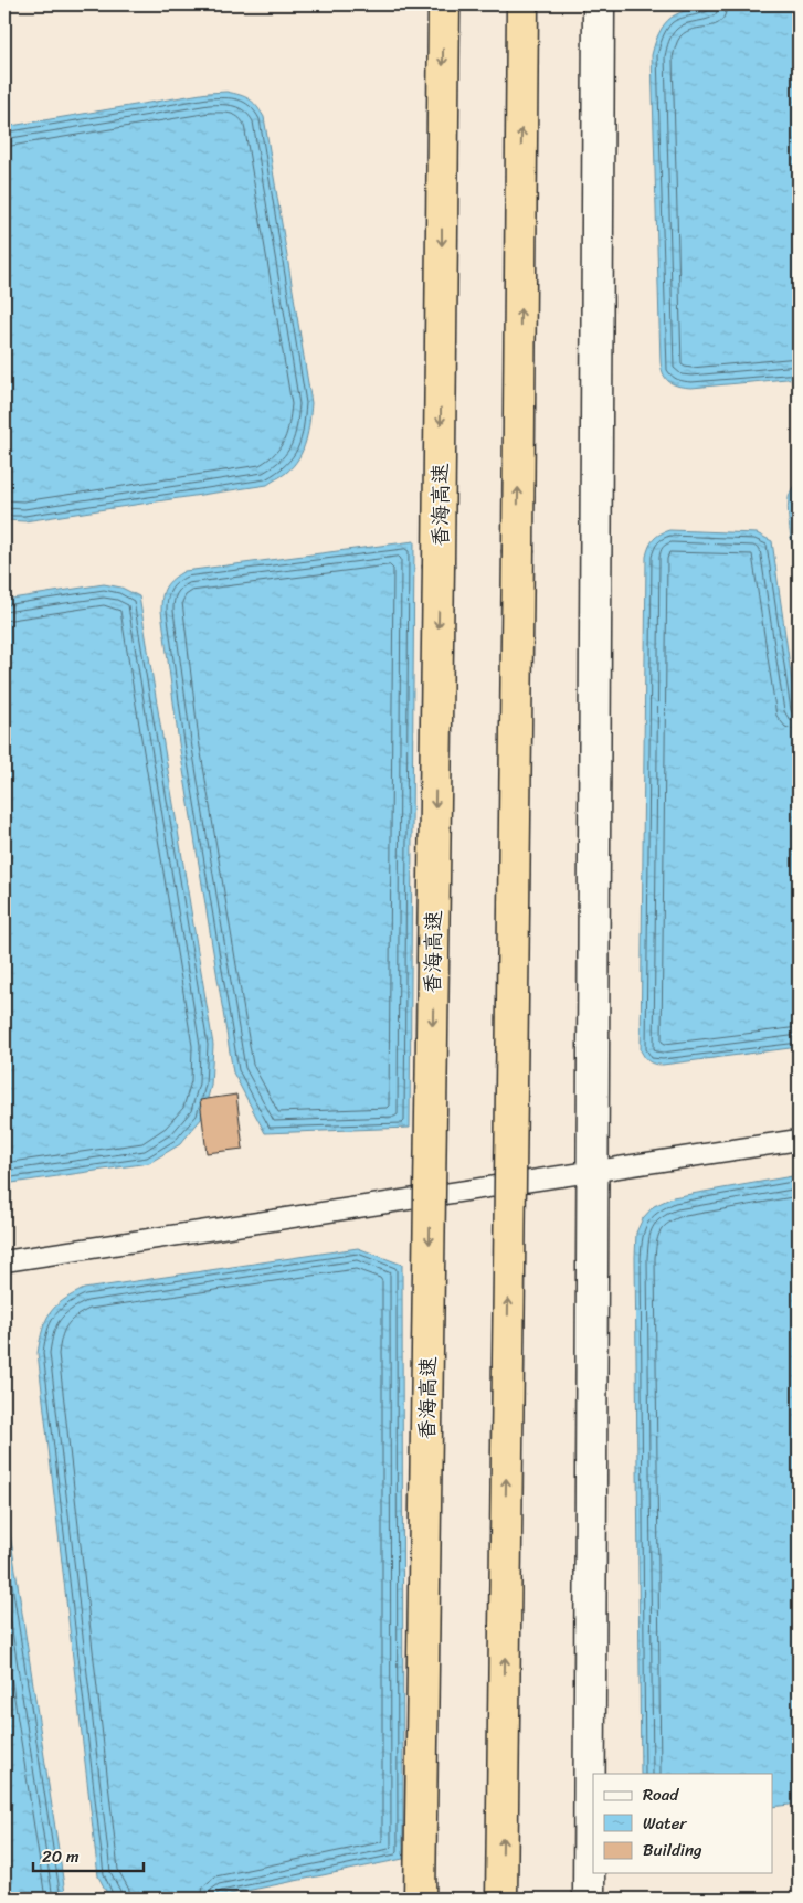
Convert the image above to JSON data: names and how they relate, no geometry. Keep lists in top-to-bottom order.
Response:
{
  "streets": {
    "highway": ["香海高速"]
  },
  "legend": ["Road", "Water", "Building"],
  "scale_bar": "20 m"
}
